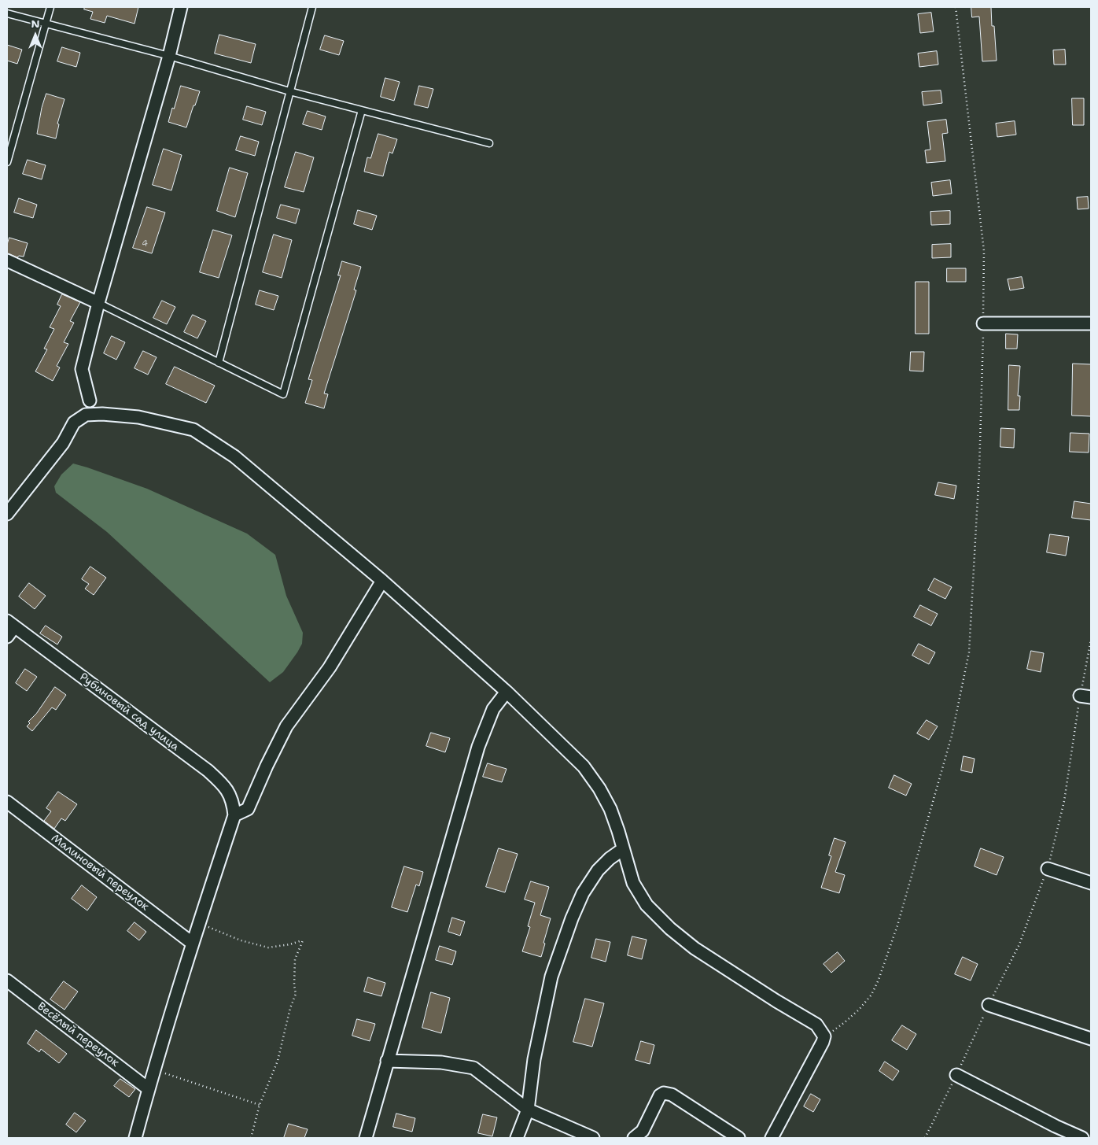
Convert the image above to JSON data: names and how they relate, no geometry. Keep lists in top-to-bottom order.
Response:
{
  "streets": {
    "street": ["Рубиновый сад улица", "Малиновый переулок", "Весёлый переулок"]
  },
  "house_numbers": ["4"],
  "north": "top"
}
